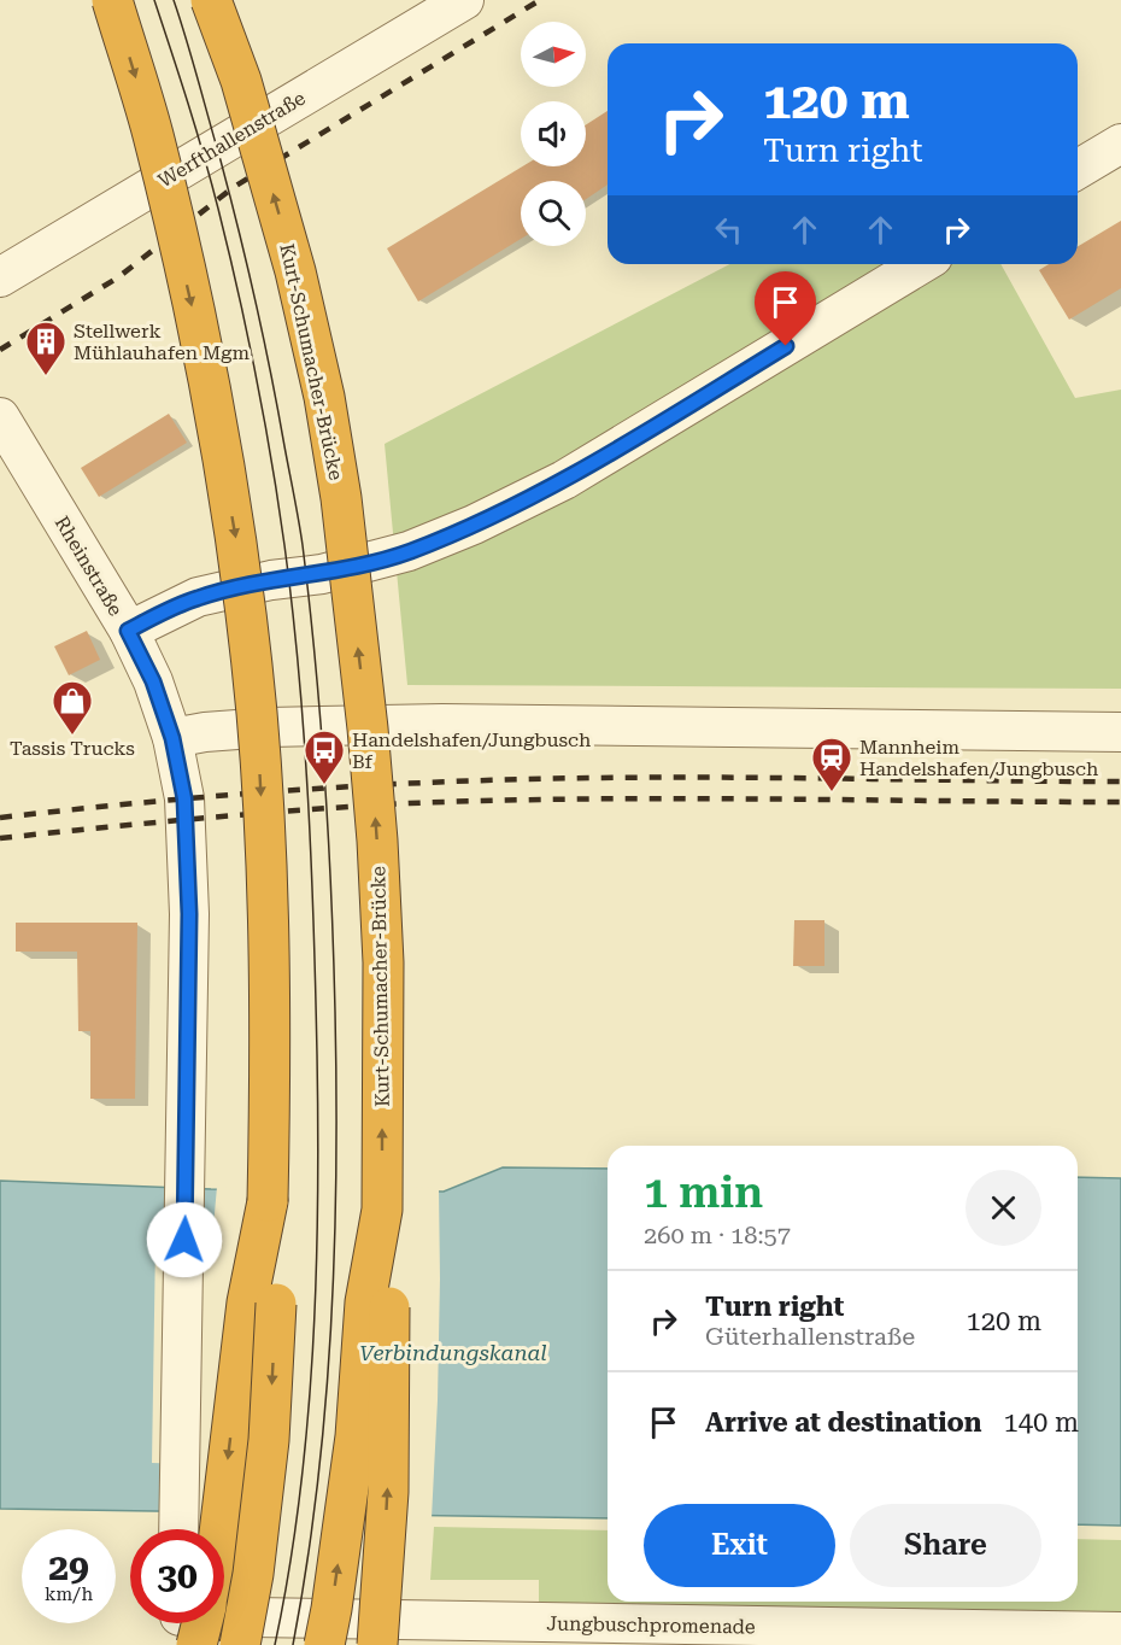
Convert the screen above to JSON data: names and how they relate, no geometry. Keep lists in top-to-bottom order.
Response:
{
  "streets": {
    "highway": ["Kurt-Schumacher-Brücke"],
    "street": ["Werfthallenstraße", "Rheinstraße", "Jungbuschpromenade"]
  },
  "water": ["Verbindungskanal"],
  "places": {
    "building": ["Stellwerk Mühlauhafen Mgm"],
    "shop": ["Tassis Trucks"],
    "bus stop": ["Handelshafen/Jungbusch Bf"],
    "station": ["Mannheim Handelshafen/Jungbusch"]
  },
  "north": "right",
  "page": {
    "turn": ["120 m", "Turn right"],
    "heading": ["1 min", "260 m · 18:57"],
    "list": [
      {
        "name": "Turn right",
        "note": "Güterhallenstraße",
        "value": "120 m"
      },
      {
        "name": "Arrive at destination",
        "value": "140 m"
      }
    ],
    "buttons": ["Exit", "Share"],
    "speed": "29 km/h",
    "limit": "30"
  }
}
